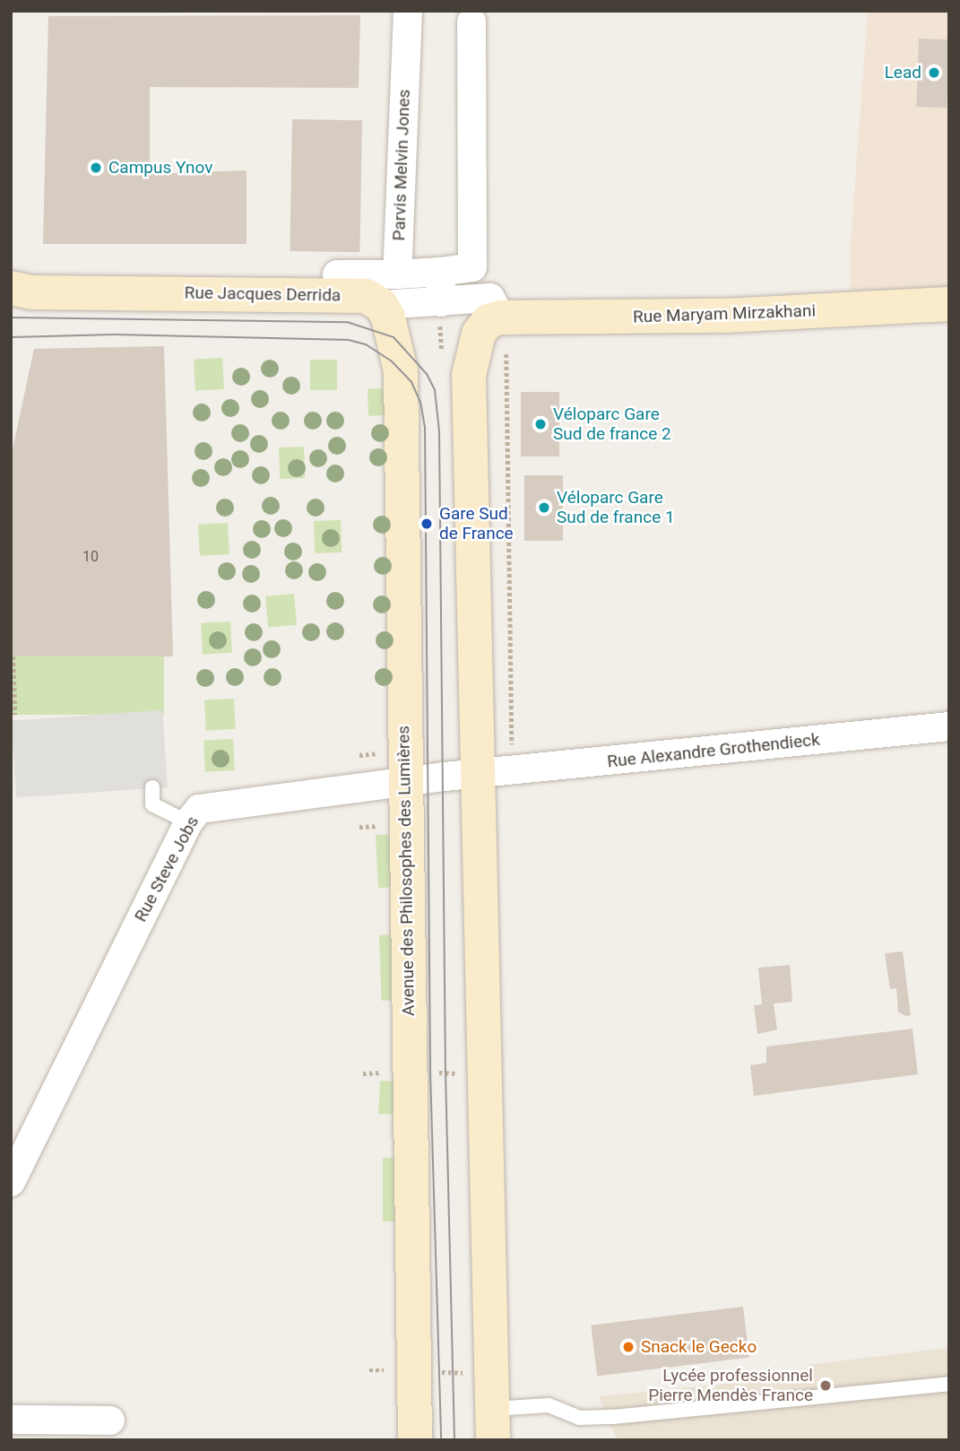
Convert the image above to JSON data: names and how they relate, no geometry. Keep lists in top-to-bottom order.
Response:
{
  "streets": {
    "street": [
      "Parvis Melvin Jones",
      "Rue Jacques Derrida",
      "Rue Maryam Mirzakhani",
      "Rue Alexandre Grothendieck",
      "Rue Steve Jobs",
      "Avenue des Philosophes des Lumières"
    ]
  },
  "crossings": [
    ["Rue Jacques Derrida", "Rue Maryam Mirzakhani"],
    ["Rue Jacques Derrida", "Avenue des Philosophes des Lumières"],
    ["Rue Alexandre Grothendieck", "Rue Steve Jobs"],
    ["Rue Steve Jobs", "Avenue des Philosophes des Lumières"]
  ],
  "places": [
    "Lead",
    "Campus Ynov",
    "Véloparc Gare Sud de france 2",
    "Véloparc Gare Sud de france 1",
    "Gare Sud de France",
    "Snack le Gecko",
    "Lycée professionnel Pierre Mendès France"
  ],
  "house_numbers": ["10"]
}
